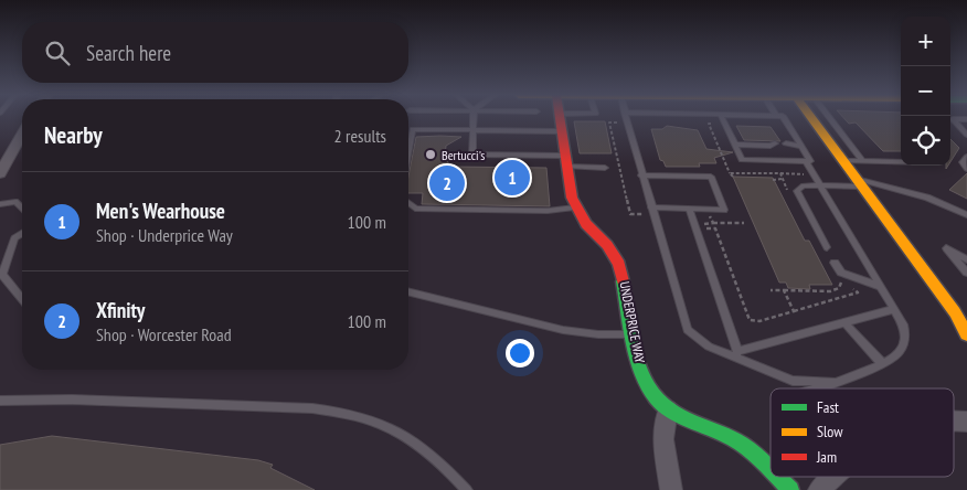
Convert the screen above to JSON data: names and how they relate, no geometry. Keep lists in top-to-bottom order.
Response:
{
  "streets": {
    "main road": ["UNDERPRICE WAY"]
  },
  "places": ["Bertucci's"],
  "legend": ["Fast", "Slow", "Jam"],
  "page": {
    "map_buttons": ["+", "−"],
    "search": "Search here",
    "heading": ["Nearby", "2 results"],
    "pins": ["1", "2"],
    "list": [
      {
        "mark": "1",
        "name": "Men's Wearhouse",
        "note": "Shop · Underprice Way",
        "value": "100 m"
      },
      {
        "mark": "2",
        "name": "Xfinity",
        "note": "Shop · Worcester Road",
        "value": "100 m"
      }
    ]
  }
}
